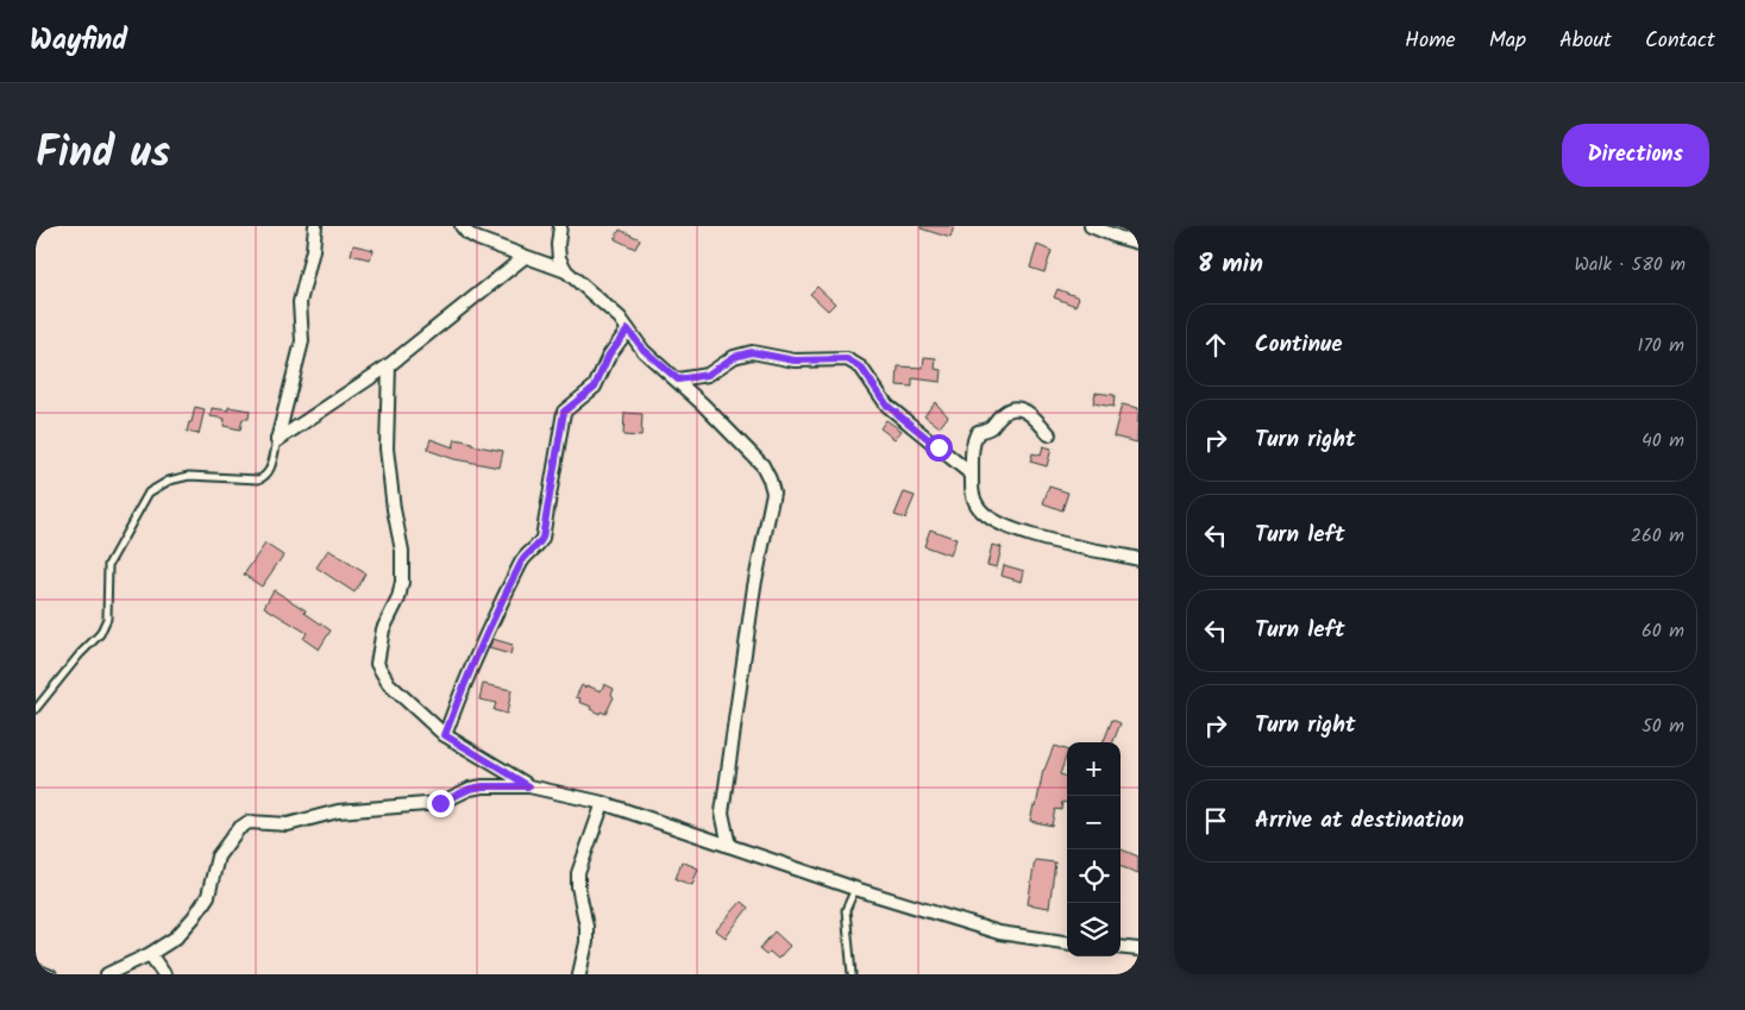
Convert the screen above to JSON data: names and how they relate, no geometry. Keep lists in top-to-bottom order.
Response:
{
  "page": {
    "header": "Wayfind",
    "nav": [
      "Home",
      "Map",
      "About",
      "Contact"
    ],
    "title": "Find us",
    "buttons": "Directions",
    "heading": ["8 min", "Walk · 580 m"],
    "list": [
      ["Continue", "170 m"],
      ["Turn right", "40 m"],
      ["Turn left", "260 m"],
      ["Turn left", "60 m"],
      ["Turn right", "50 m"],
      "Arrive at destination"
    ],
    "map_buttons": ["+", "−"]
  }
}
